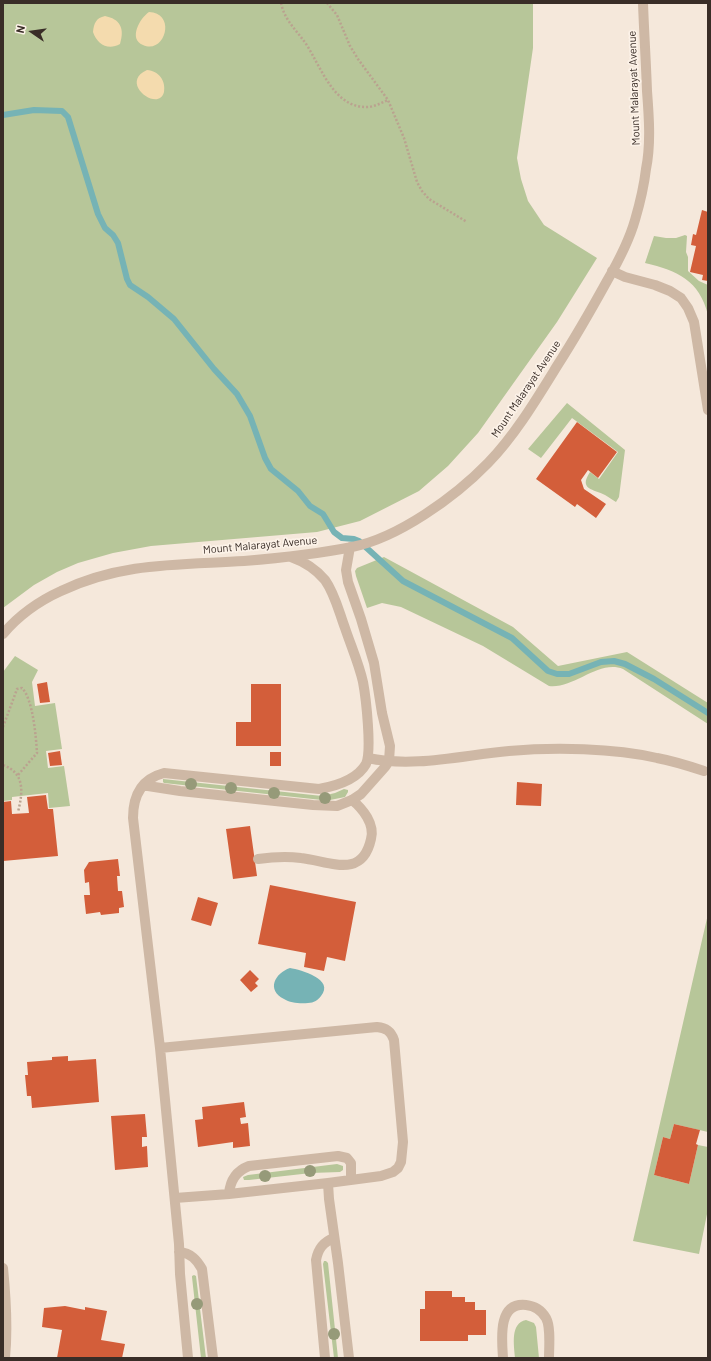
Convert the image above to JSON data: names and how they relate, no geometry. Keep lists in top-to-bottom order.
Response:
{
  "streets": {
    "street": ["Mount Malarayat Avenue"]
  },
  "north": "left"
}
